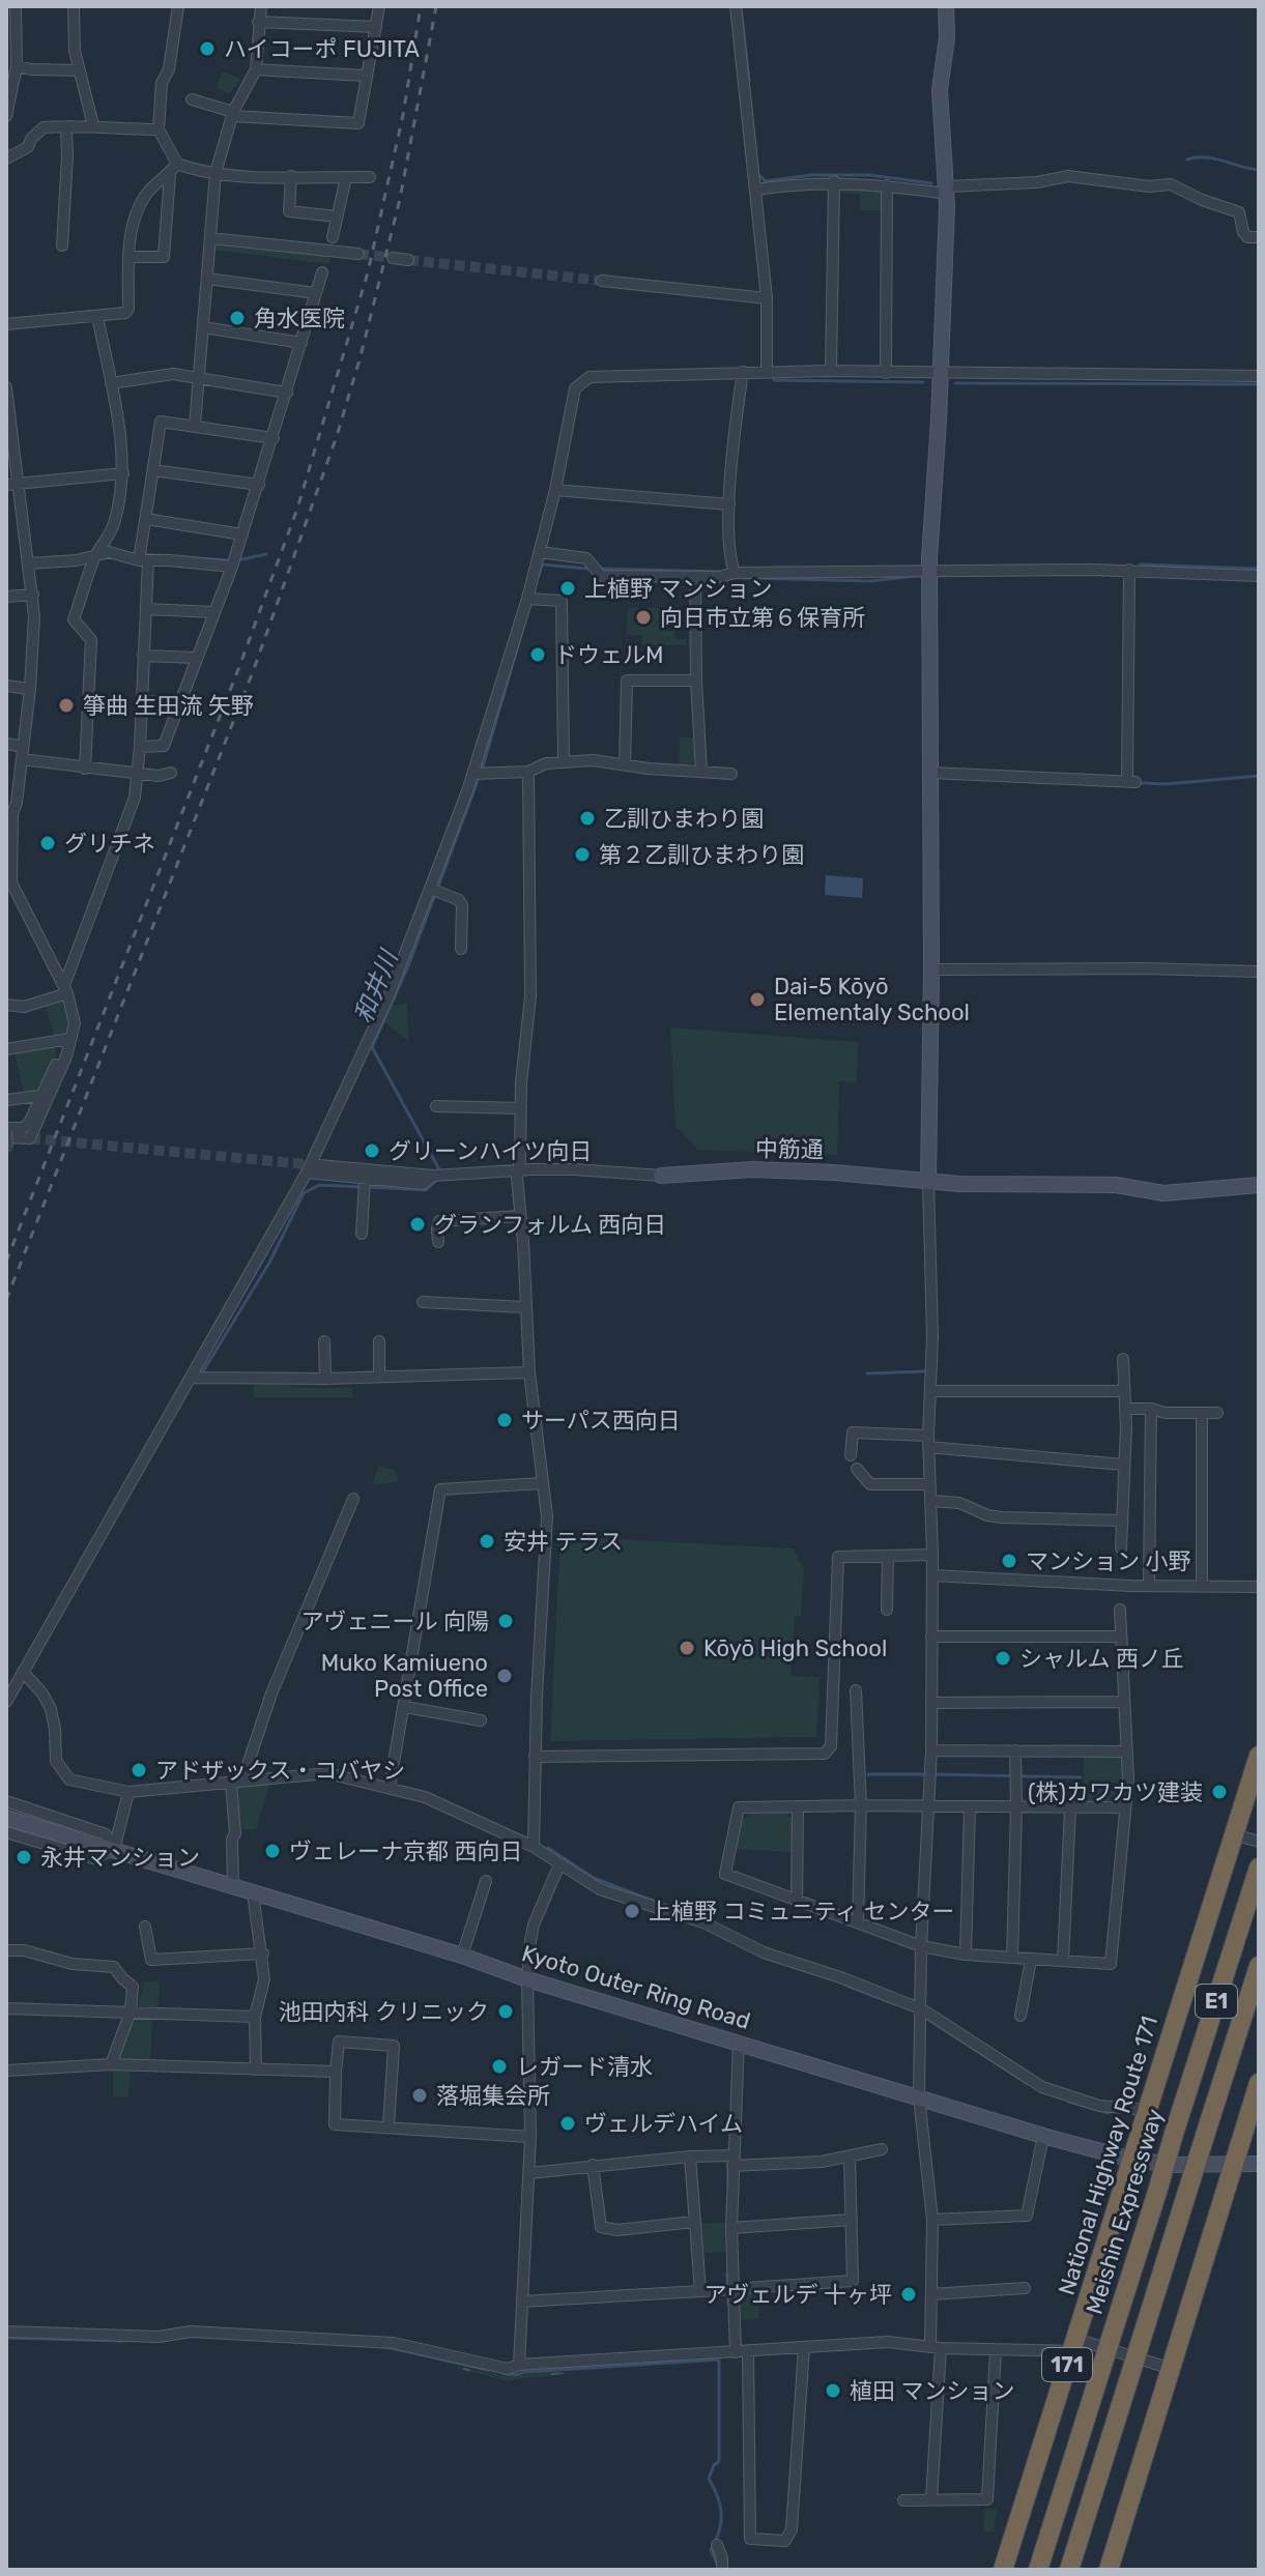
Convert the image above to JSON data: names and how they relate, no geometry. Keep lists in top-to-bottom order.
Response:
{
  "streets": {
    "highway": [
      "E1",
      "National Highway Route 171",
      "Meishin Expressway",
      "171"
    ],
    "street": ["中筋通", "Kyoto Outer Ring Road"]
  },
  "crossings": [
    ["Kyoto Outer Ring Road", "National Highway Route 171"]
  ],
  "water": ["和井川"],
  "places": [
    "ハイコーポ FUJITA",
    "角水医院",
    "上植野 マンション",
    "向日市立第６保育所",
    "ドウェルM",
    "箏曲 生田流 矢野",
    "乙訓ひまわり園",
    "グリチネ",
    "第２乙訓ひまわり園",
    "Dai-5 Kōyō Elementaly School",
    "グリーンハイツ向日",
    "グランフォルム 西向日",
    "サーパス西向日",
    "安井 テラス",
    "マンション 小野",
    "アヴェニール 向陽",
    "Kōyō High School",
    "シャルム 西ノ丘",
    "Muko Kamiueno Post Office",
    "アドザックス・コバヤシ",
    "(株)カワカツ建装",
    "ヴェレーナ京都 西向日",
    "永井マンション",
    "上植野 コミュニティ センター",
    "池田内科 クリニック",
    "レガード清水",
    "落堀集会所",
    "ヴェルデハイム",
    "アヴェルデ 十ヶ坪",
    "植田 マンション"
  ]
}
